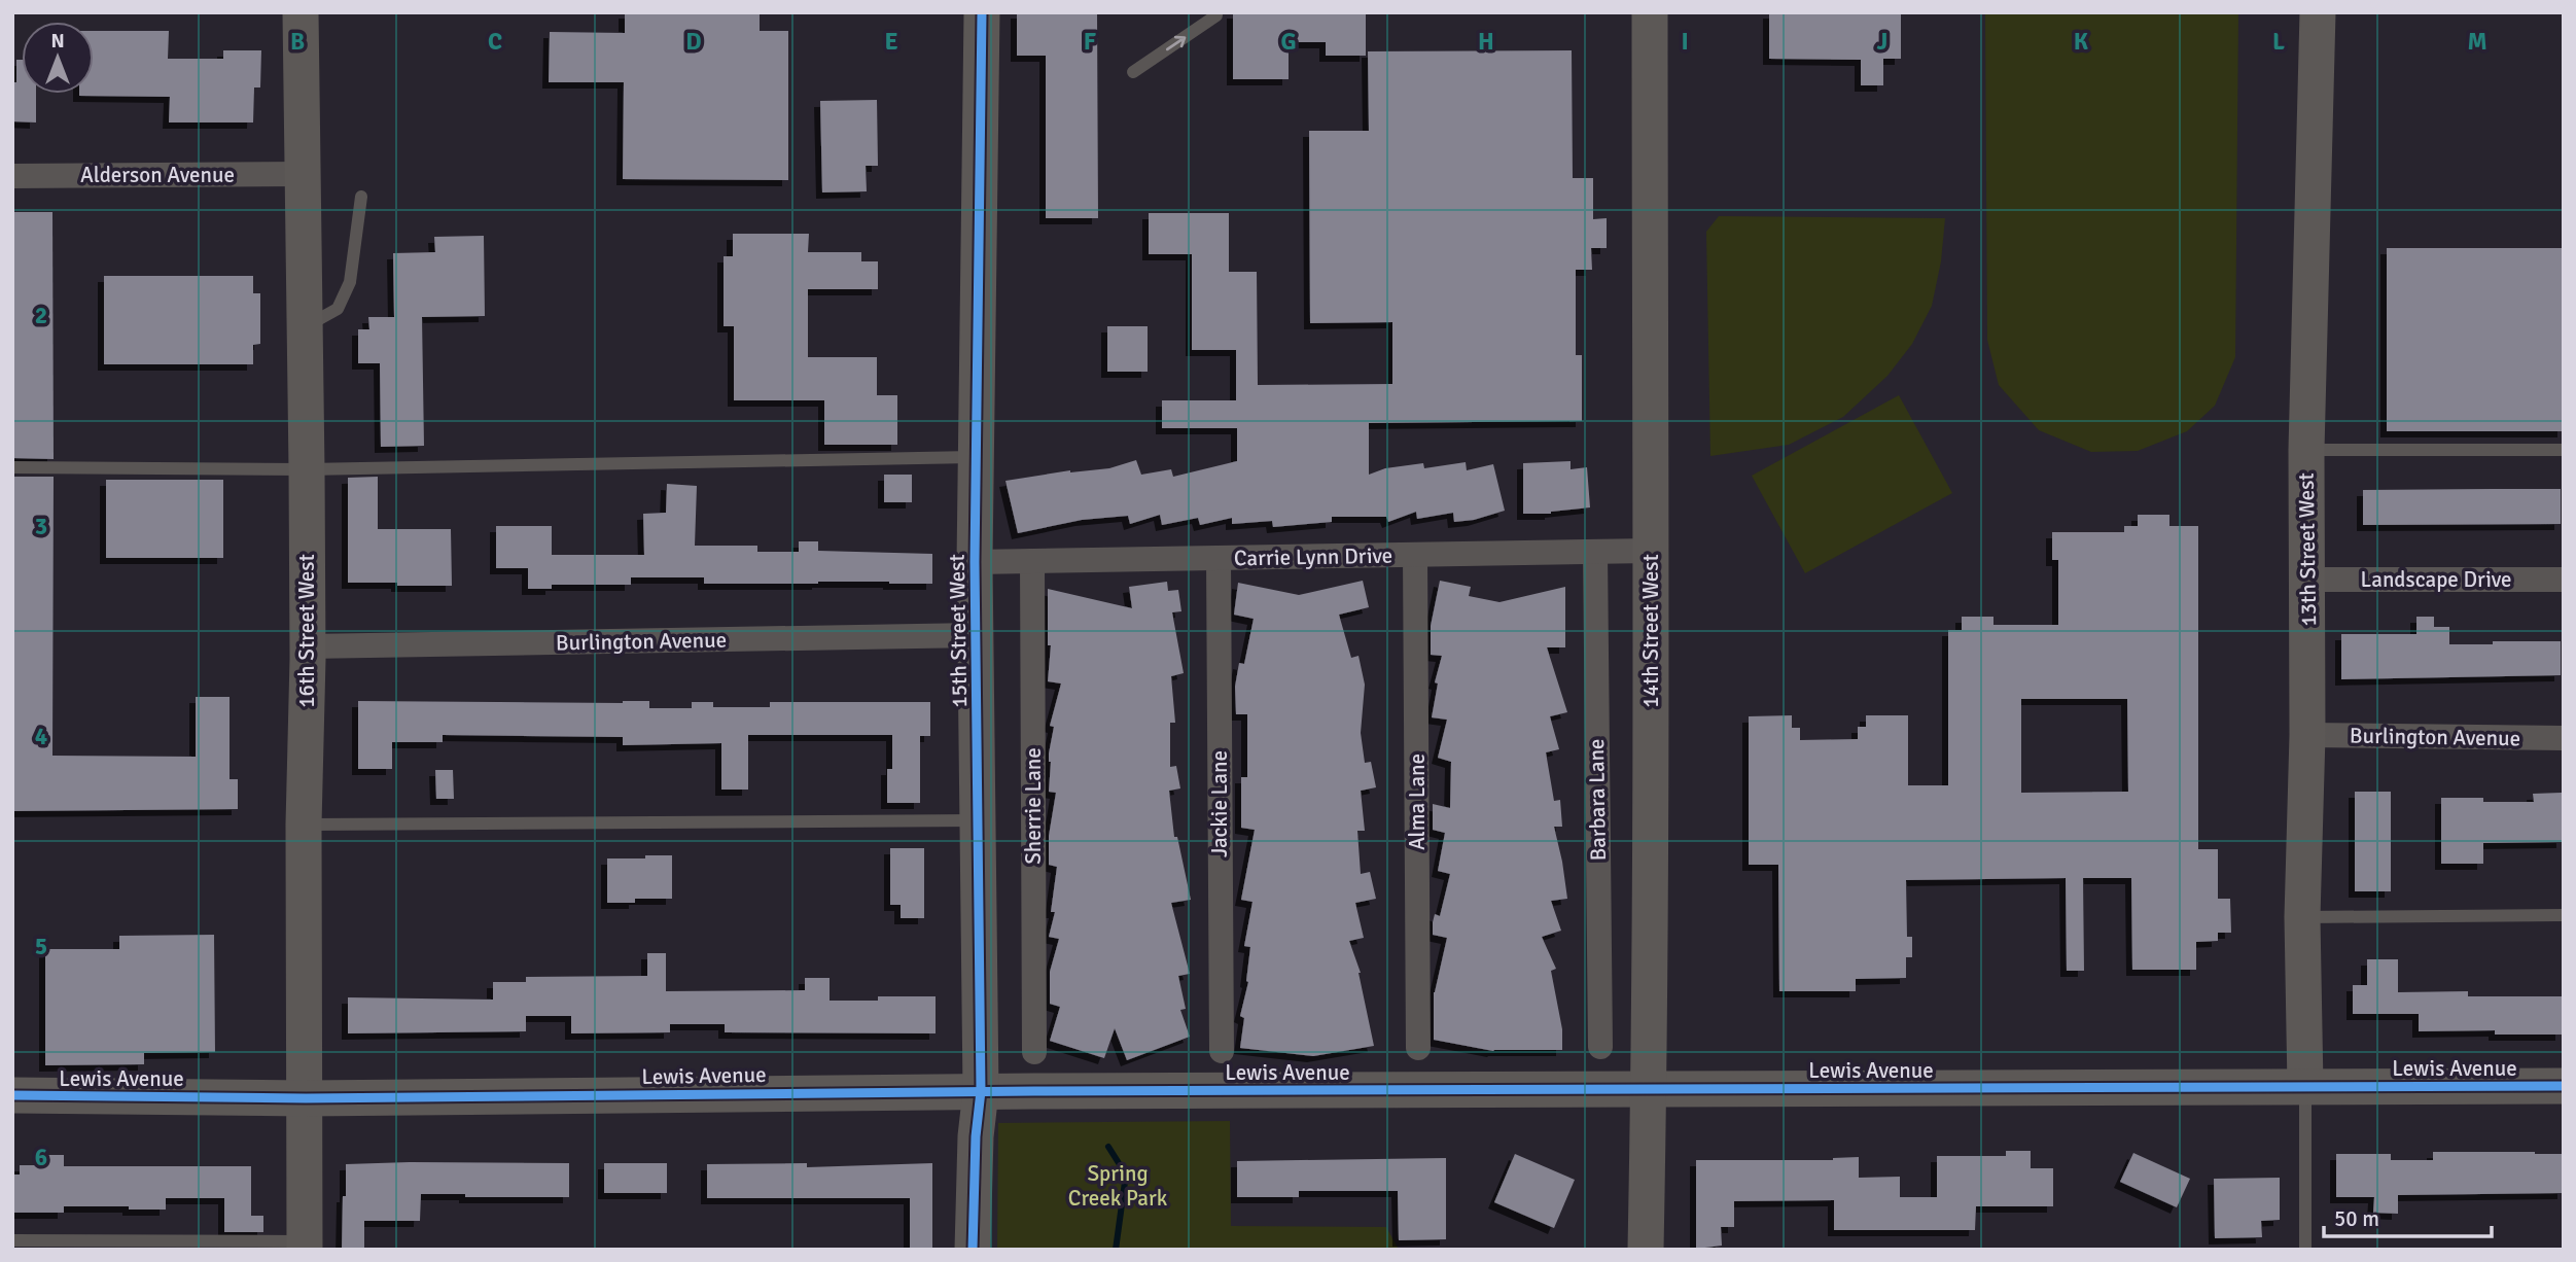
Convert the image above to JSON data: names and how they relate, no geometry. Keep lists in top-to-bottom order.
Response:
{
  "streets": {
    "street": [
      "Alderson Avenue",
      "13th Street West",
      "Carrie Lynn Drive",
      "Landscape Drive",
      "16th Street West",
      "15th Street West",
      "14th Street West",
      "Burlington Avenue",
      "Barbara Lane",
      "Alma Lane",
      "Jackie Lane",
      "Sherrie Lane",
      "Lewis Avenue"
    ]
  },
  "crossings": [
    ["Alderson Avenue", "16th Street West"],
    ["13th Street West", "Landscape Drive"],
    ["13th Street West", "Burlington Avenue"],
    ["13th Street West", "Lewis Avenue"],
    ["Carrie Lynn Drive", "15th Street West"],
    ["Carrie Lynn Drive", "14th Street West"],
    ["Carrie Lynn Drive", "Barbara Lane"],
    ["Carrie Lynn Drive", "Alma Lane"],
    ["Carrie Lynn Drive", "Jackie Lane"],
    ["Carrie Lynn Drive", "Sherrie Lane"],
    ["16th Street West", "Burlington Avenue"],
    ["16th Street West", "Lewis Avenue"],
    ["15th Street West", "Burlington Avenue"],
    ["15th Street West", "Lewis Avenue"],
    ["14th Street West", "Lewis Avenue"]
  ],
  "parks": ["Spring Creek Park"],
  "scale_bar": "50 m",
  "north": "top",
  "grid": {
    "columns": [
      "B",
      "C",
      "D",
      "E",
      "F",
      "G",
      "H",
      "I",
      "J",
      "K",
      "L",
      "M"
    ],
    "rows": [
      "2",
      "3",
      "4",
      "5",
      "6"
    ]
  }
}
